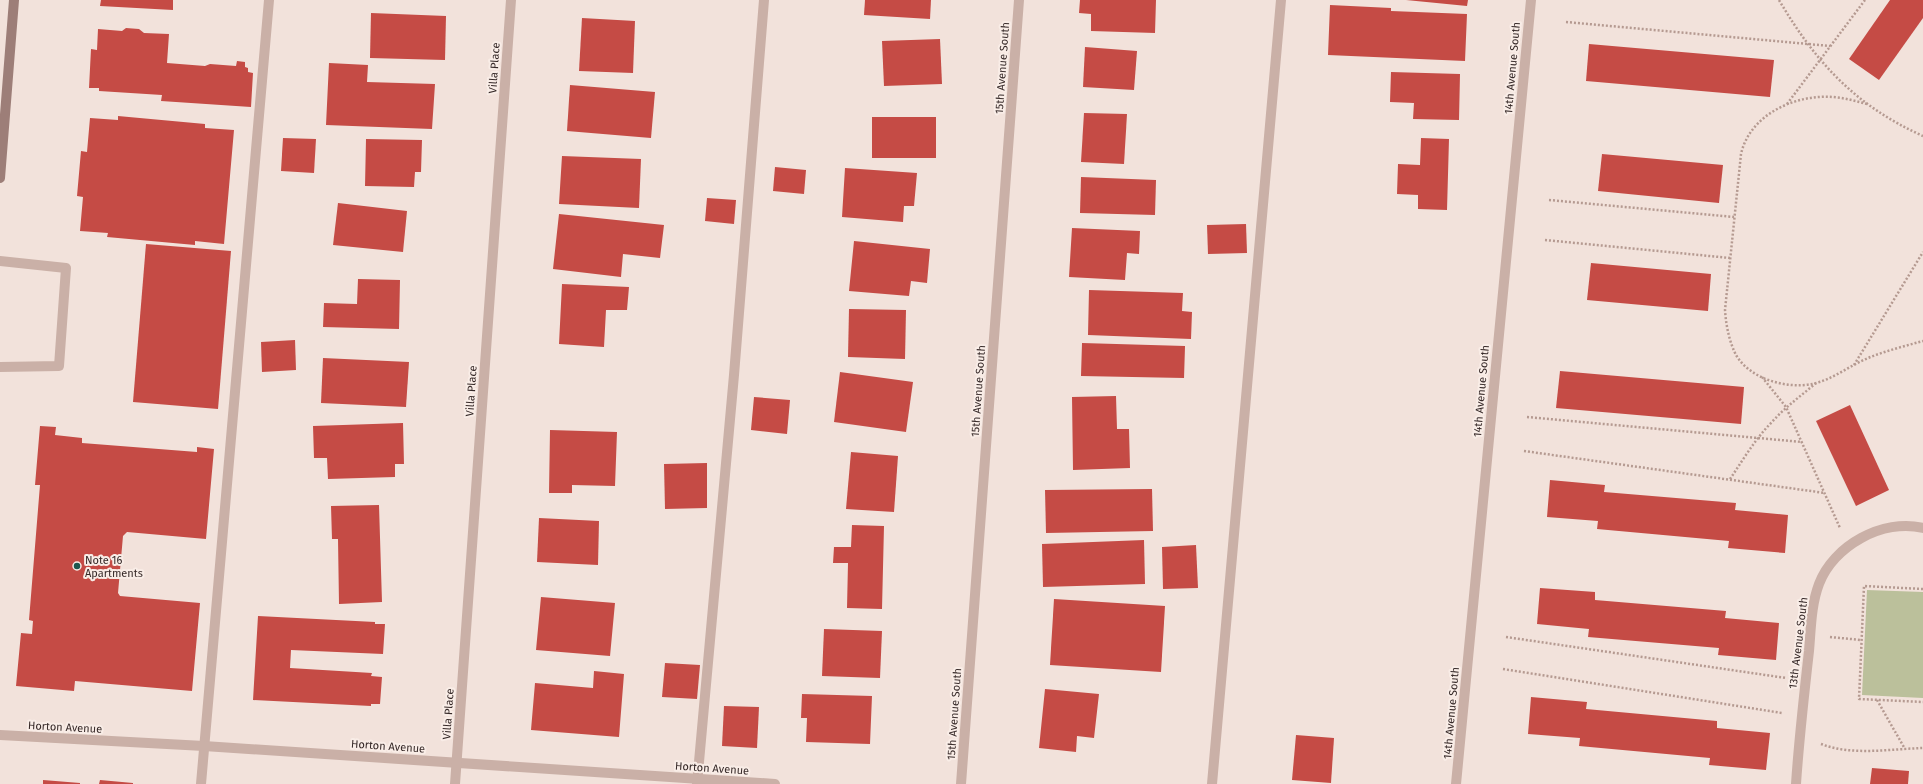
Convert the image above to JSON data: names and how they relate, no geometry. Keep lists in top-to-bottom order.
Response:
{
  "streets": {
    "street": [
      "Villa Place",
      "15th Avenue South",
      "14th Avenue South",
      "13th Avenue South",
      "Horton Avenue"
    ]
  },
  "crossings": [
    ["Villa Place", "Horton Avenue"]
  ],
  "places": ["Note 16 Apartments"]
}
